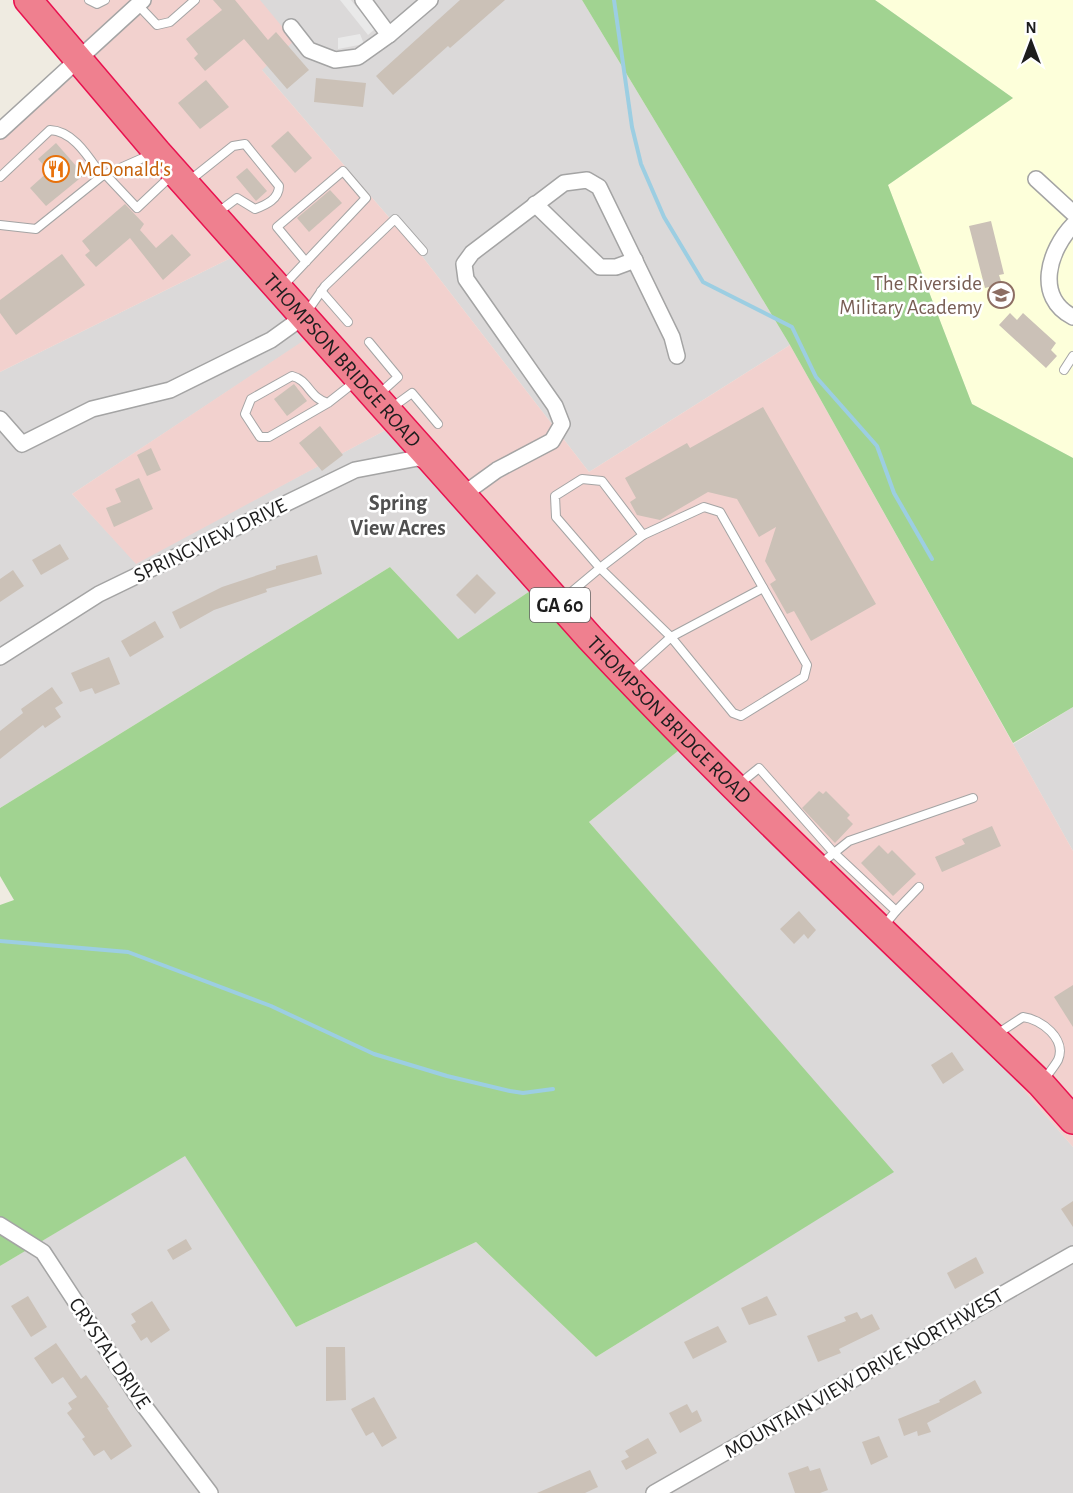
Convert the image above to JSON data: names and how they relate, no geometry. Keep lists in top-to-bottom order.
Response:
{
  "streets": {
    "highway": ["THOMPSON BRIDGE ROAD", "GA 60"],
    "street": ["SPRINGVIEW DRIVE", "CRYSTAL DRIVE", "MOUNTAIN VIEW DRIVE NORTHWEST"]
  },
  "crossings": [
    ["THOMPSON BRIDGE ROAD", "SPRINGVIEW DRIVE"]
  ],
  "districts": ["Spring View Acres"],
  "places": {
    "restaurant": ["McDonald's"],
    "school or university": ["The Riverside Military Academy"]
  },
  "north": "top"
}
